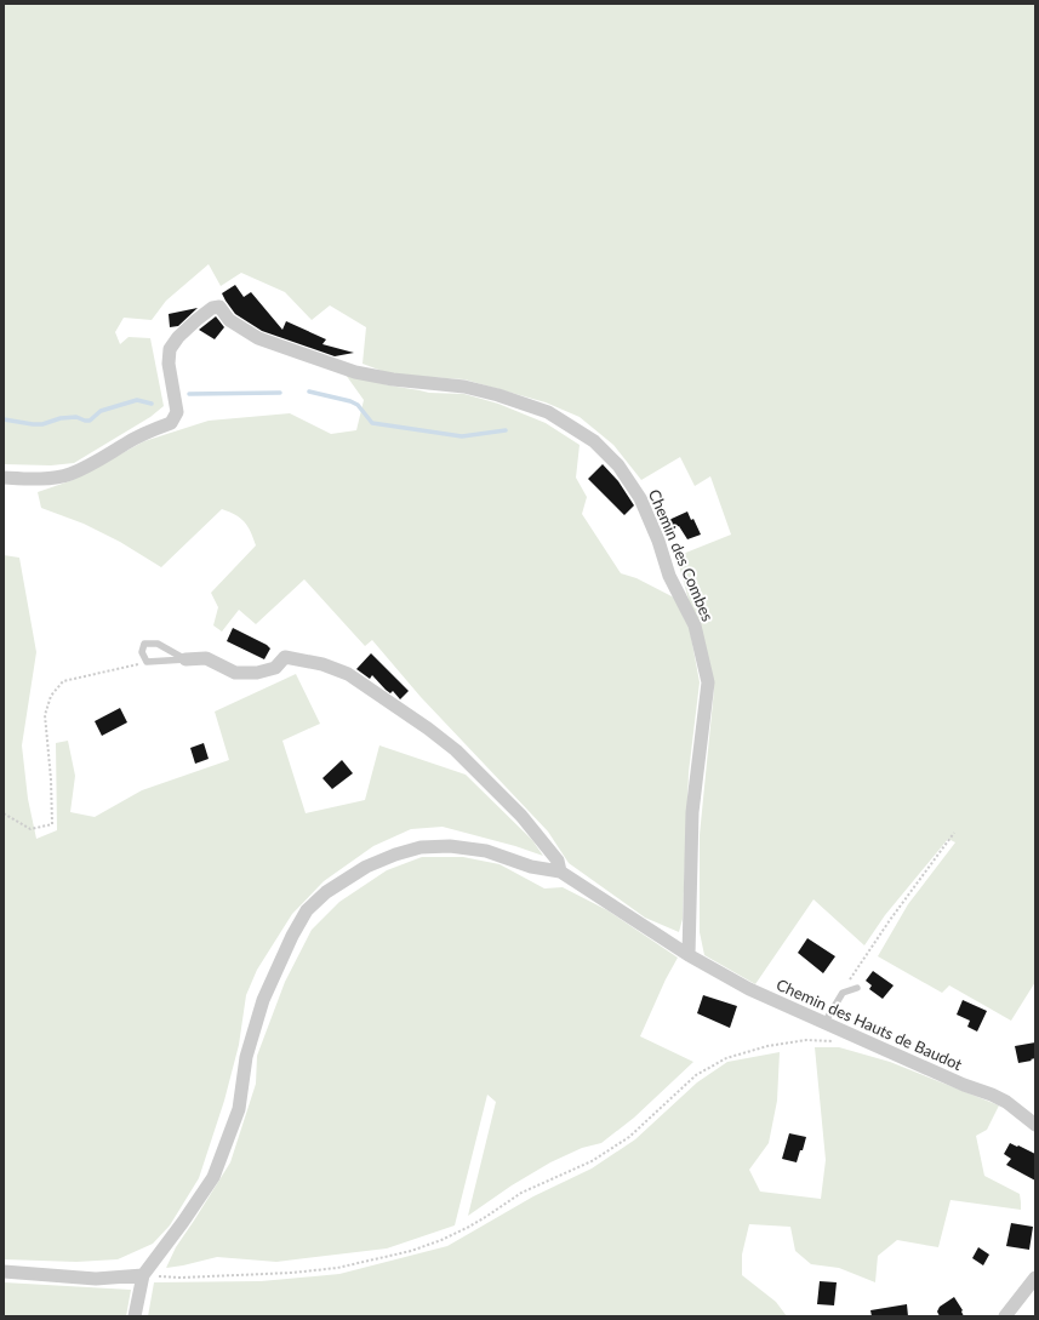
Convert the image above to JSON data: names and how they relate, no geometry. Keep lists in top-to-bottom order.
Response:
{
  "streets": {
    "street": ["Chemin des Combes", "Chemin des Hauts de Baudot"]
  },
  "crossings": [
    ["Chemin des Combes", "Chemin des Hauts de Baudot"]
  ]
}
